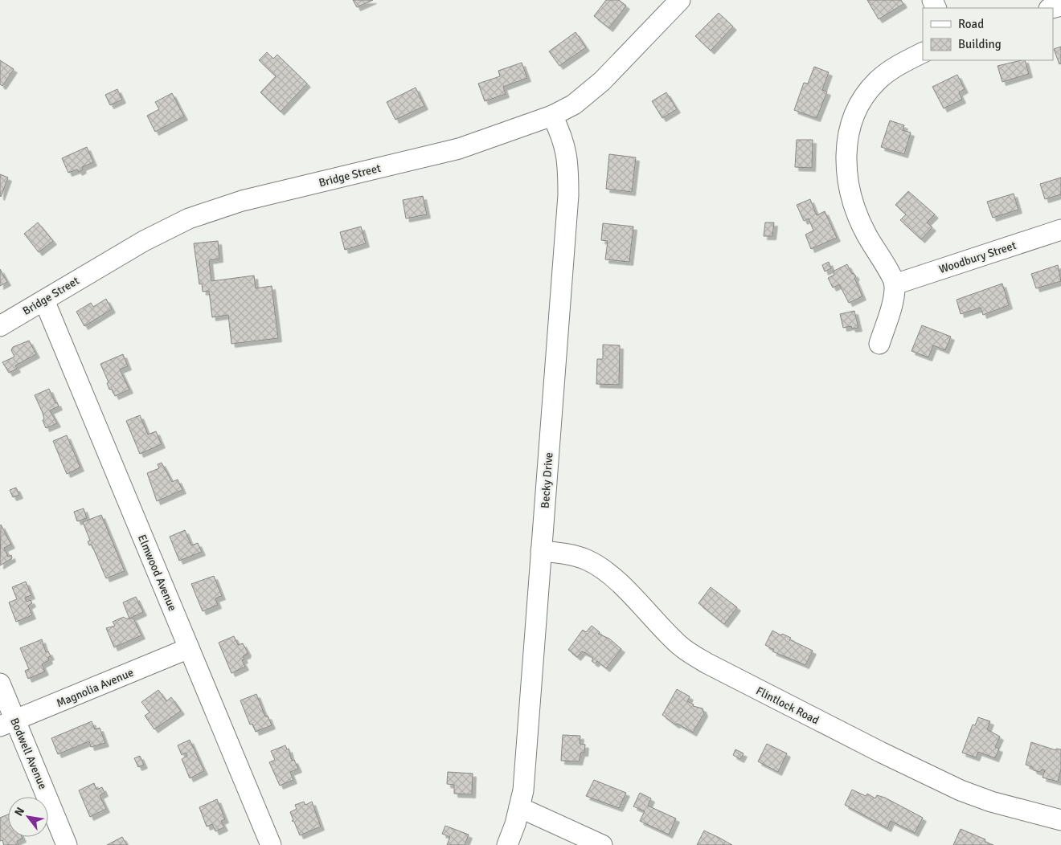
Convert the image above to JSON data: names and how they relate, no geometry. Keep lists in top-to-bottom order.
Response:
{
  "streets": {
    "street": [
      "Bridge Street",
      "Woodbury Street",
      "Becky Drive",
      "Elmwood Avenue",
      "Magnolia Avenue",
      "Flintlock Road",
      "Bodwell Avenue"
    ]
  },
  "crossings": [
    ["Bridge Street", "Becky Drive"],
    ["Bridge Street", "Elmwood Avenue"],
    ["Becky Drive", "Flintlock Road"],
    ["Elmwood Avenue", "Magnolia Avenue"],
    ["Magnolia Avenue", "Bodwell Avenue"]
  ],
  "legend": ["Road", "Building"],
  "north": "top left"
}
